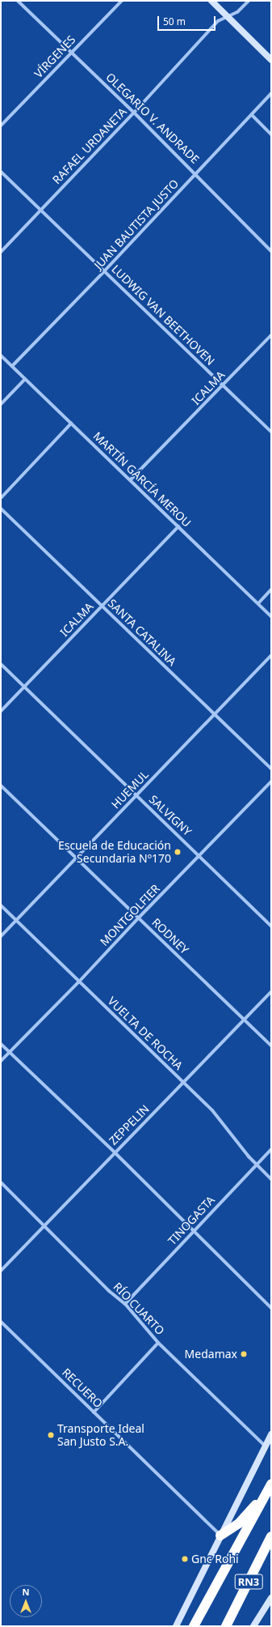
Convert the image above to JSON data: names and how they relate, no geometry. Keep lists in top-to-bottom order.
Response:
{
  "streets": {
    "highway": ["RN3"],
    "street": [
      "VÍRGENES",
      "OLEGARIO V. ANDRADE",
      "RAFAEL URDANETA",
      "JUAN BAUTISTA JUSTO",
      "LUDWIG VAN BEETHOVEN",
      "ICALMA",
      "MARTÍN GARCÍA MEROU",
      "SANTA CATALINA",
      "HUEMUL",
      "SALVIGNY",
      "MONTGOLFIER",
      "RODNEY",
      "VUELTA DE ROCHA",
      "ZEPPELIN",
      "TINOGASTA",
      "RÍO CUARTO",
      "RECUERO"
    ]
  },
  "crossings": [
    ["VÍRGENES", "OLEGARIO V. ANDRADE"],
    ["OLEGARIO V. ANDRADE", "RAFAEL URDANETA"],
    ["OLEGARIO V. ANDRADE", "JUAN BAUTISTA JUSTO"],
    ["RAFAEL URDANETA", "LUDWIG VAN BEETHOVEN"],
    ["JUAN BAUTISTA JUSTO", "LUDWIG VAN BEETHOVEN"],
    ["JUAN BAUTISTA JUSTO", "MARTÍN GARCÍA MEROU"],
    ["LUDWIG VAN BEETHOVEN", "ICALMA"],
    ["ICALMA", "MARTÍN GARCÍA MEROU"],
    ["ICALMA", "SANTA CATALINA"],
    ["ICALMA", "SALVIGNY"],
    ["SANTA CATALINA", "HUEMUL"],
    ["HUEMUL", "SALVIGNY"],
    ["HUEMUL", "RODNEY"],
    ["HUEMUL", "VUELTA DE ROCHA"],
    ["SALVIGNY", "MONTGOLFIER"],
    ["MONTGOLFIER", "RODNEY"],
    ["MONTGOLFIER", "VUELTA DE ROCHA"],
    ["RODNEY", "ZEPPELIN"],
    ["VUELTA DE ROCHA", "ZEPPELIN"],
    ["VUELTA DE ROCHA", "TINOGASTA"],
    ["ZEPPELIN", "RÍO CUARTO"],
    ["TINOGASTA", "RÍO CUARTO"]
  ],
  "places": [
    "Escuela de Educación Secundaria Nº170",
    "Medamax",
    "Transporte Ideal San Justo S.A.",
    "Gnc Rohi"
  ],
  "scale_bar": "50 m",
  "north": "top"
}
